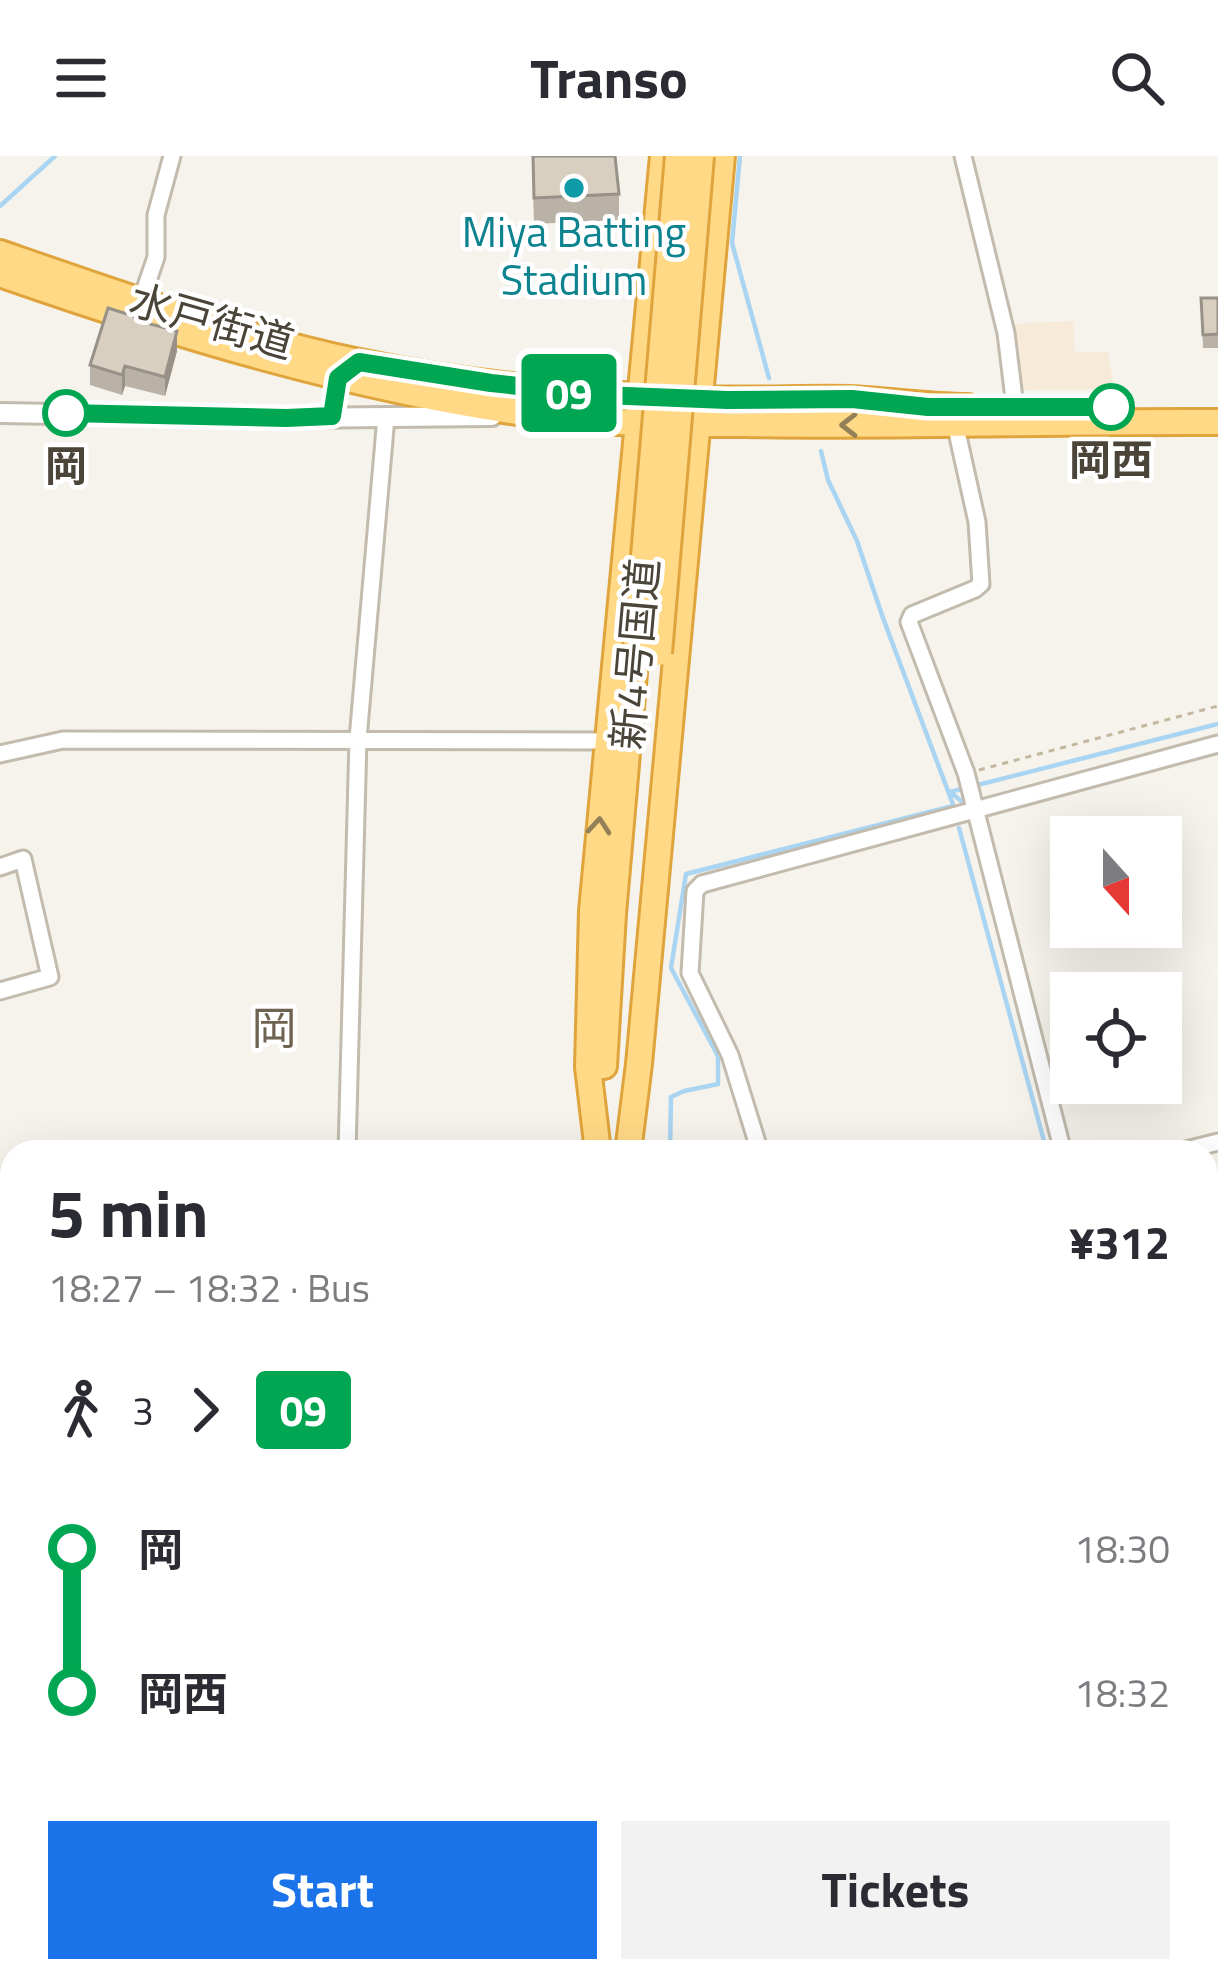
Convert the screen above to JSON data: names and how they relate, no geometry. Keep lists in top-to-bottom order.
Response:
{
  "streets": {
    "highway": ["水戸街道", "新4号国道"]
  },
  "districts": ["岡"],
  "places": ["Miya Batting Stadium", "岡西", "岡"],
  "lines": ["bus line 09"],
  "north": "bottom",
  "page": {
    "header": "Transo",
    "on_map": "09",
    "heading": ["5 min", "18:27 – 18:32 · Bus", "¥312"],
    "legs": ["3", "09"],
    "list": [
      {
        "name": "岡",
        "value": "18:30"
      },
      {
        "name": "岡西",
        "value": "18:32"
      }
    ],
    "buttons": ["Start", "Tickets"]
  }
}
